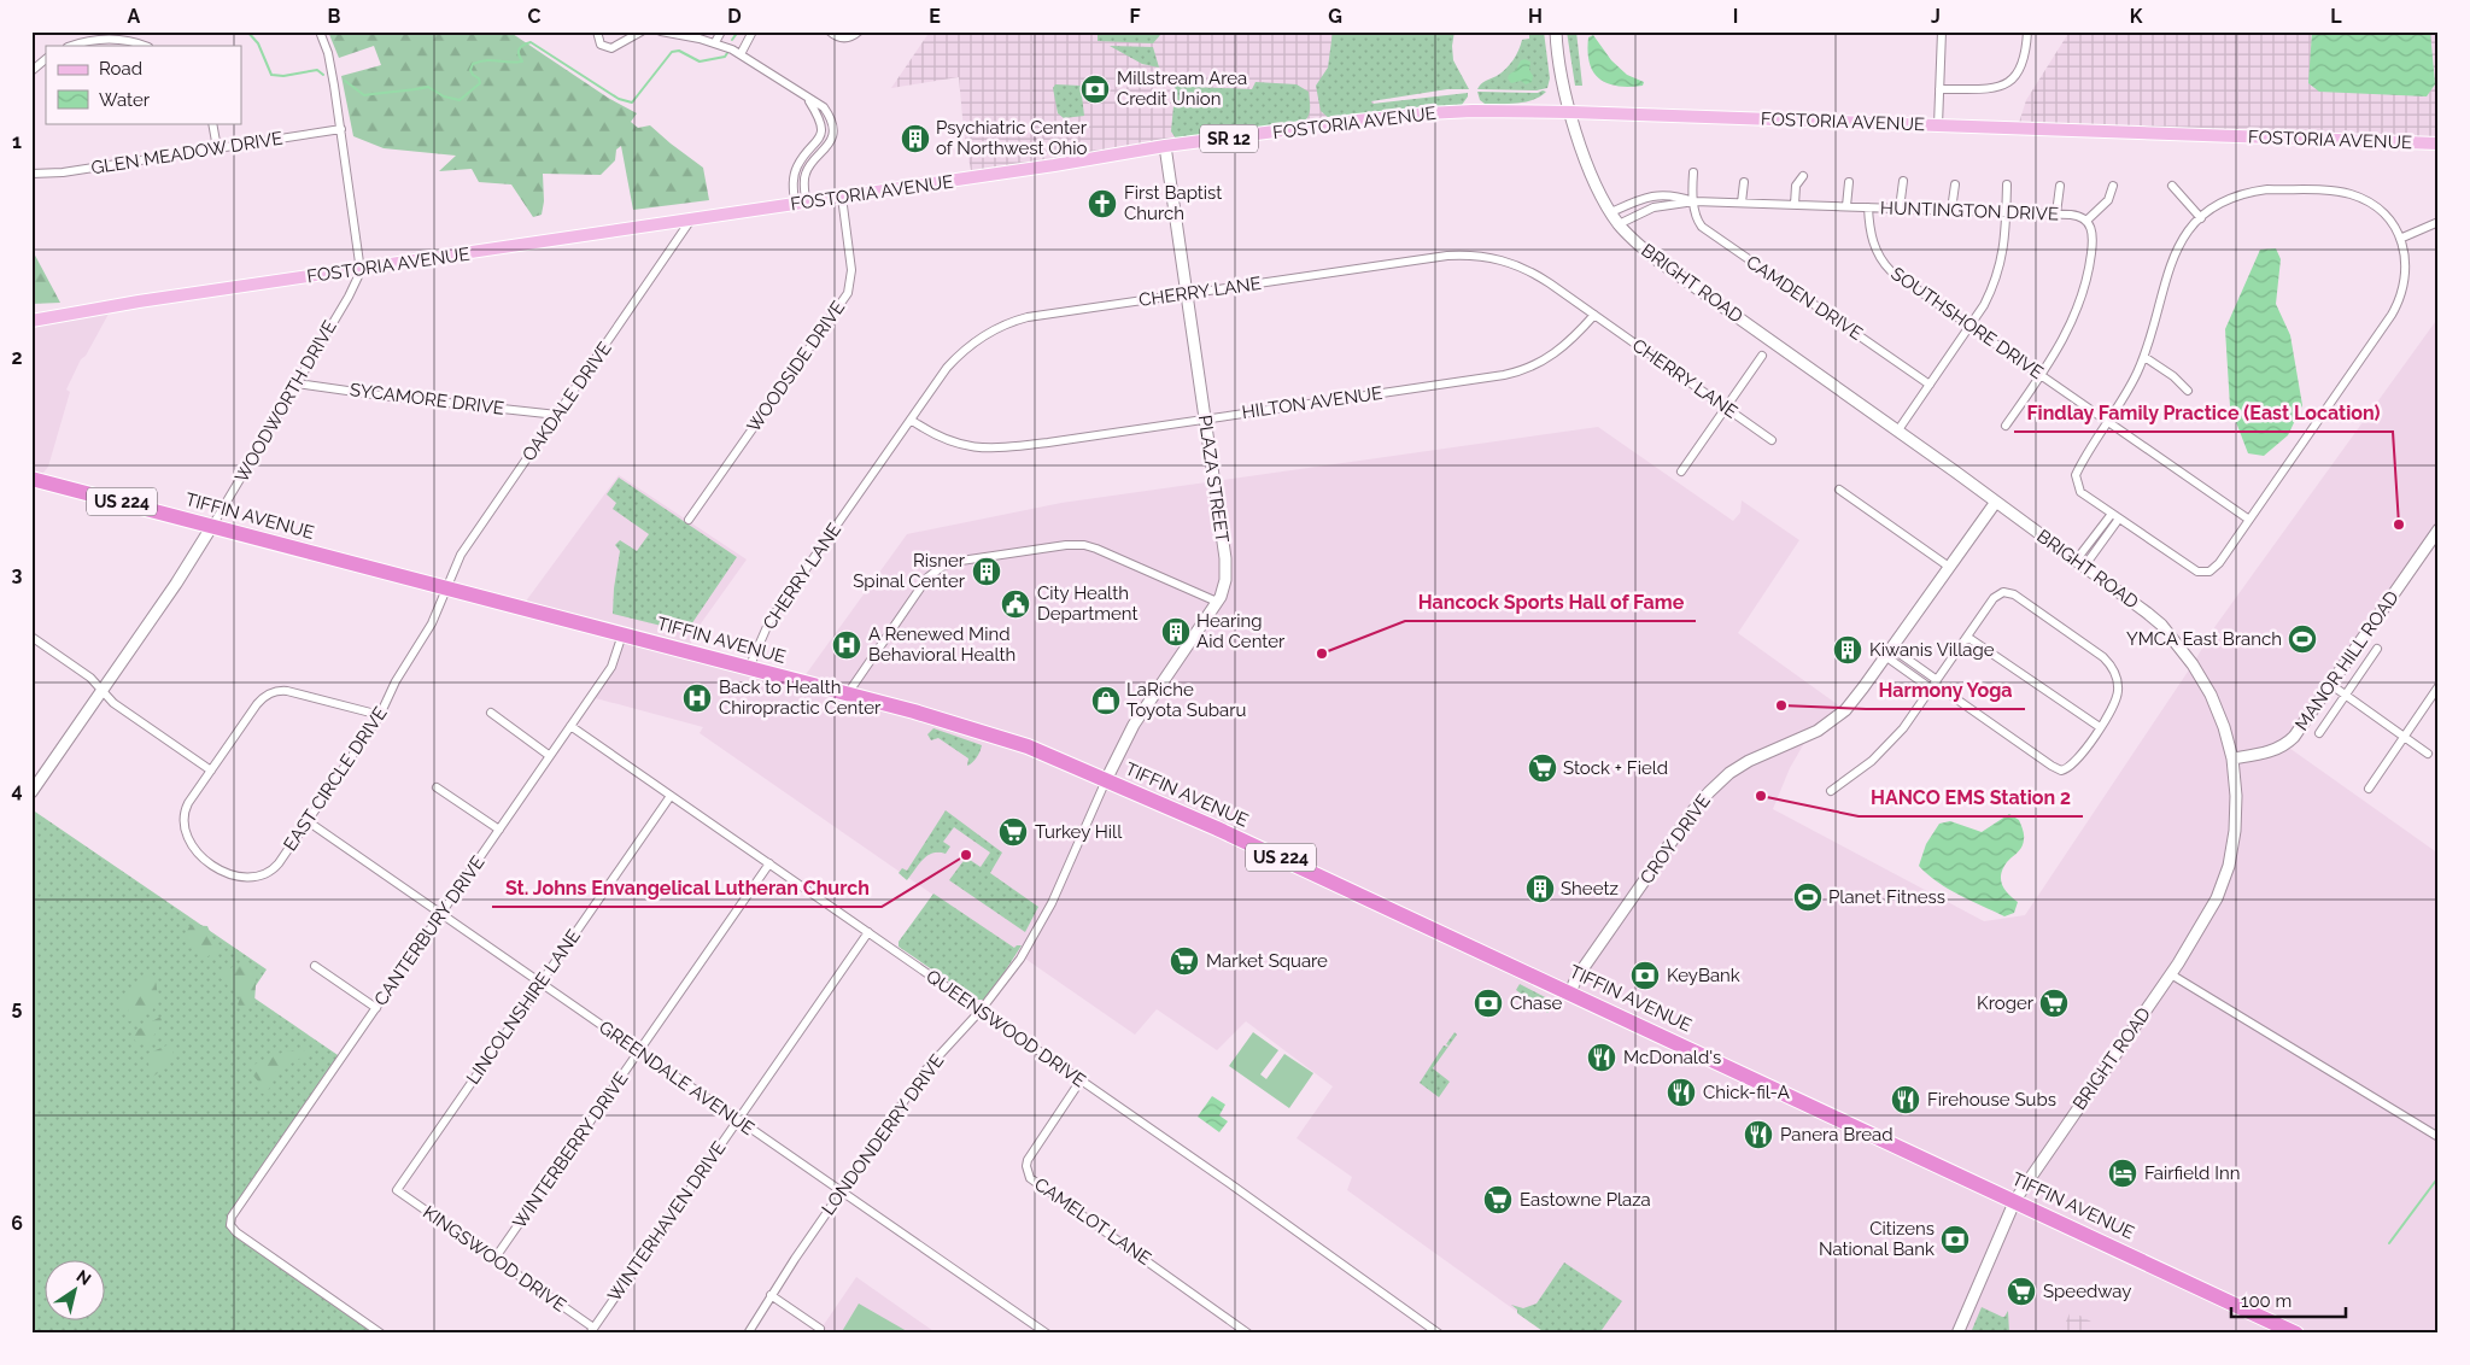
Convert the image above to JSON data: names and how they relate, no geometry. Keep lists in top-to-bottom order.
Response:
{
  "streets": {
    "highway": ["US 224", "TIFFIN AVENUE"],
    "main road": ["FOSTORIA AVENUE", "SR 12"],
    "street": [
      "GLEN MEADOW DRIVE",
      "HUNTINGTON DRIVE",
      "BRIGHT ROAD",
      "CHERRY LANE",
      "CAMDEN DRIVE",
      "SOUTHSHORE DRIVE",
      "WOODSIDE DRIVE",
      "SYCAMORE DRIVE",
      "WOODWORTH DRIVE",
      "OAKDALE DRIVE",
      "HILTON AVENUE",
      "PLAZA STREET",
      "MANOR HILL ROAD",
      "EAST CIRCLE DRIVE",
      "CROY DRIVE",
      "CANTERBURY DRIVE",
      "LINCOLNSHIRE LANE",
      "QUEENSWOOD DRIVE",
      "GREENDALE AVENUE",
      "LONDONDERRY DRIVE",
      "WINTERBERRY DRIVE",
      "WINTERHAVEN DRIVE",
      "CAMELOT LANE",
      "KINGSWOOD DRIVE"
    ]
  },
  "crossings": [
    ["FOSTORIA AVENUE", "BRIGHT ROAD"],
    ["FOSTORIA AVENUE", "WOODSIDE DRIVE"],
    ["FOSTORIA AVENUE", "WOODWORTH DRIVE"],
    ["FOSTORIA AVENUE", "OAKDALE DRIVE"],
    ["FOSTORIA AVENUE", "PLAZA STREET"],
    ["HUNTINGTON DRIVE", "BRIGHT ROAD"],
    ["HUNTINGTON DRIVE", "CAMDEN DRIVE"],
    ["HUNTINGTON DRIVE", "SOUTHSHORE DRIVE"],
    ["BRIGHT ROAD", "TIFFIN AVENUE"],
    ["BRIGHT ROAD", "MANOR HILL ROAD"],
    ["BRIGHT ROAD", "CROY DRIVE"],
    ["CHERRY LANE", "HILTON AVENUE"],
    ["CHERRY LANE", "PLAZA STREET"],
    ["CHERRY LANE", "TIFFIN AVENUE"],
    ["SYCAMORE DRIVE", "WOODWORTH DRIVE"],
    ["SYCAMORE DRIVE", "OAKDALE DRIVE"],
    ["WOODWORTH DRIVE", "TIFFIN AVENUE"],
    ["OAKDALE DRIVE", "TIFFIN AVENUE"],
    ["OAKDALE DRIVE", "EAST CIRCLE DRIVE"],
    ["HILTON AVENUE", "PLAZA STREET"],
    ["PLAZA STREET", "TIFFIN AVENUE"],
    ["PLAZA STREET", "LONDONDERRY DRIVE"],
    ["TIFFIN AVENUE", "EAST CIRCLE DRIVE"],
    ["TIFFIN AVENUE", "CROY DRIVE"],
    ["TIFFIN AVENUE", "CANTERBURY DRIVE"],
    ["TIFFIN AVENUE", "LONDONDERRY DRIVE"],
    ["EAST CIRCLE DRIVE", "GREENDALE AVENUE"],
    ["CANTERBURY DRIVE", "QUEENSWOOD DRIVE"],
    ["CANTERBURY DRIVE", "GREENDALE AVENUE"],
    ["LINCOLNSHIRE LANE", "QUEENSWOOD DRIVE"],
    ["LINCOLNSHIRE LANE", "GREENDALE AVENUE"],
    ["LINCOLNSHIRE LANE", "KINGSWOOD DRIVE"],
    ["QUEENSWOOD DRIVE", "LONDONDERRY DRIVE"],
    ["QUEENSWOOD DRIVE", "WINTERBERRY DRIVE"],
    ["QUEENSWOOD DRIVE", "WINTERHAVEN DRIVE"],
    ["QUEENSWOOD DRIVE", "CAMELOT LANE"],
    ["GREENDALE AVENUE", "LONDONDERRY DRIVE"],
    ["GREENDALE AVENUE", "WINTERBERRY DRIVE"],
    ["GREENDALE AVENUE", "WINTERHAVEN DRIVE"],
    ["WINTERBERRY DRIVE", "KINGSWOOD DRIVE"],
    ["WINTERHAVEN DRIVE", "KINGSWOOD DRIVE"]
  ],
  "places": {
    "bank": [
      "Millstream Area Credit Union",
      "KeyBank",
      "Chase",
      "Citizens National Bank"
    ],
    "building": [
      "Psychiatric Center of Northwest Ohio",
      "Risner Spinal Center",
      "Hearing Aid Center",
      "Kiwanis Village",
      "Sheetz"
    ],
    "church": ["First Baptist Church"],
    "other": [
      "Findlay Family Practice (East Location)",
      "Hancock Sports Hall of Fame",
      "Harmony Yoga",
      "HANCO EMS Station 2",
      "St. Johns Envangelical Lutheran Church"
    ],
    "public building": ["City Health Department"],
    "sports": ["YMCA East Branch", "Planet Fitness"],
    "hospital": ["A Renewed Mind Behavioral Health", "Back to Health Chiropractic Center"],
    "shop": ["LaRiche Toyota Subaru"],
    "supermarket": [
      "Stock + Field",
      "Turkey Hill",
      "Market Square",
      "Kroger",
      "Eastowne Plaza",
      "Speedway"
    ],
    "restaurant": [
      "McDonald's",
      "Chick-fil-A",
      "Firehouse Subs",
      "Panera Bread"
    ],
    "hotel": ["Fairfield Inn"]
  },
  "legend": ["Road", "Water"],
  "scale_bar": "100 m",
  "north": "top right",
  "grid": {
    "columns": [
      "A",
      "B",
      "C",
      "D",
      "E",
      "F",
      "G",
      "H",
      "I",
      "J",
      "K",
      "L"
    ],
    "rows": [
      "1",
      "2",
      "3",
      "4",
      "5",
      "6"
    ]
  }
}
